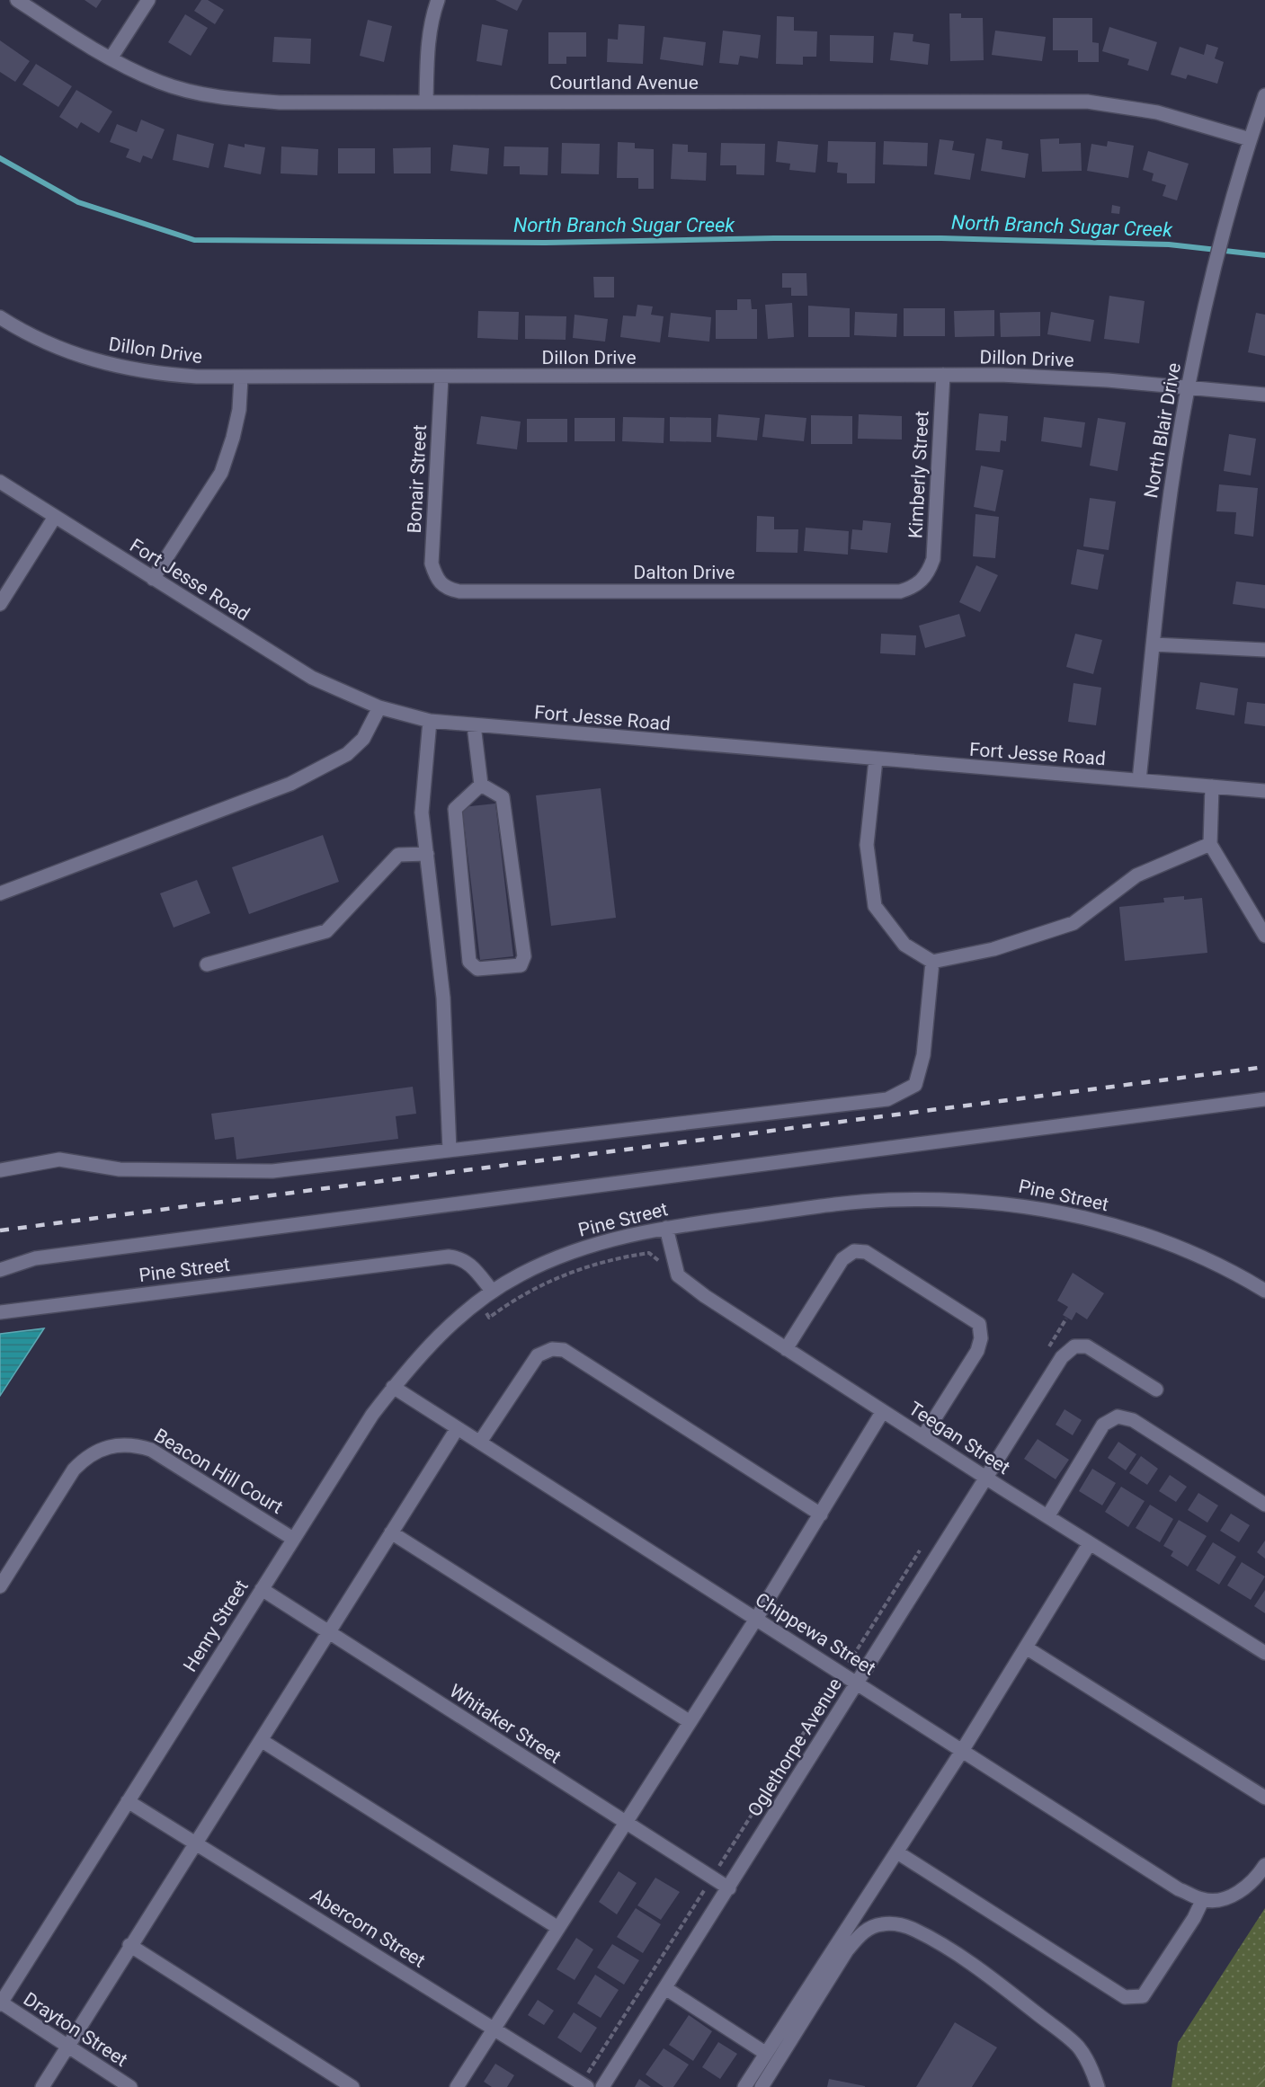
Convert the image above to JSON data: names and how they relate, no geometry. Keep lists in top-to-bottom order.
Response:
{
  "streets": {
    "street": [
      "Courtland Avenue",
      "Dillon Drive",
      "North Blair Drive",
      "Kimberly Street",
      "Bonair Street",
      "Dalton Drive",
      "Fort Jesse Road",
      "Pine Street",
      "Teegan Street",
      "Beacon Hill Court",
      "Henry Street",
      "Chippewa Street",
      "Whitaker Street",
      "Oglethorpe Avenue",
      "Abercorn Street",
      "Drayton Street"
    ]
  },
  "crossings": [
    ["Courtland Avenue", "North Blair Drive"],
    ["Dillon Drive", "North Blair Drive"],
    ["Dillon Drive", "Kimberly Street"],
    ["Dillon Drive", "Bonair Street"],
    ["North Blair Drive", "Fort Jesse Road"],
    ["Kimberly Street", "Dalton Drive"],
    ["Bonair Street", "Dalton Drive"],
    ["Pine Street", "Teegan Street"],
    ["Pine Street", "Henry Street"],
    ["Teegan Street", "Oglethorpe Avenue"],
    ["Beacon Hill Court", "Henry Street"],
    ["Henry Street", "Chippewa Street"],
    ["Henry Street", "Whitaker Street"],
    ["Henry Street", "Abercorn Street"],
    ["Henry Street", "Drayton Street"],
    ["Chippewa Street", "Oglethorpe Avenue"],
    ["Whitaker Street", "Oglethorpe Avenue"]
  ],
  "water": ["North Branch Sugar Creek"]
}
